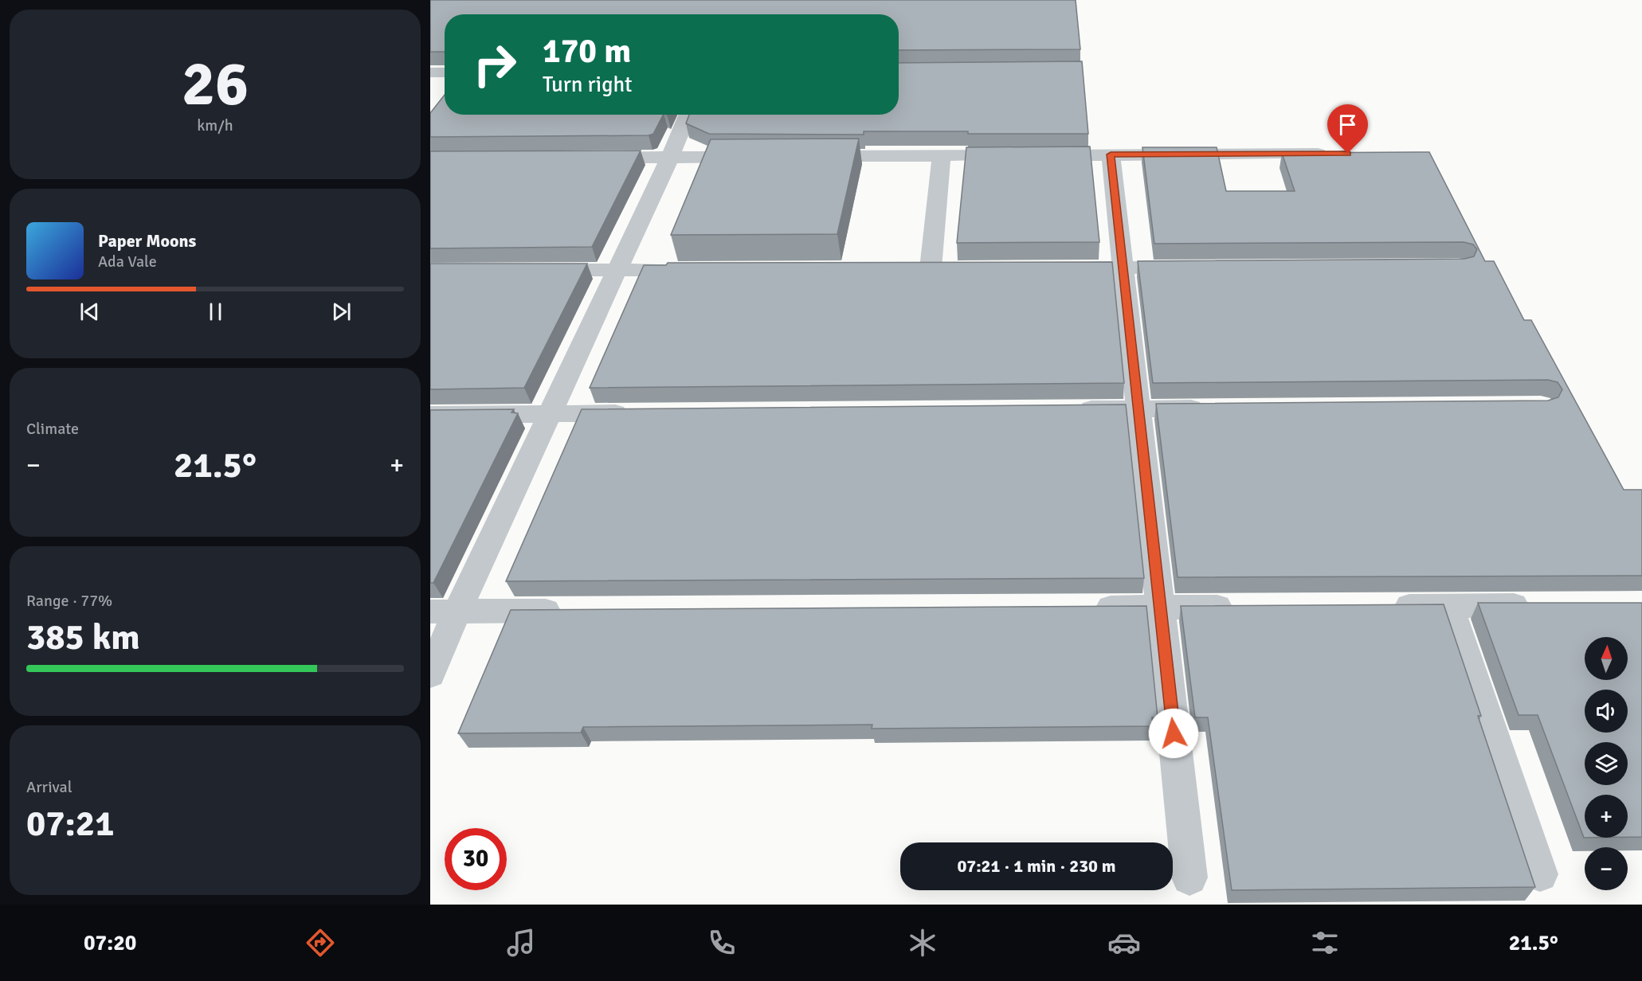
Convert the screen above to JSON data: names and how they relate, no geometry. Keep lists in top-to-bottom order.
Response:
{
  "north": "top",
  "page": {
    "tile": [
      ["26", "km/h"],
      "Climate",
      ["Range · 77%", "385 km"],
      ["Arrival", "07:21"]
    ],
    "turn": ["170 m", "Turn right"],
    "song": ["Paper Moons", "Ada Vale"],
    "heat": ["−", "21.5°", "+"],
    "map_buttons": ["+", "−"],
    "limit": "30",
    "trip": "07:21 · 1 min · 230 m",
    "tabs": ["07:20", "21.5°"]
  }
}
